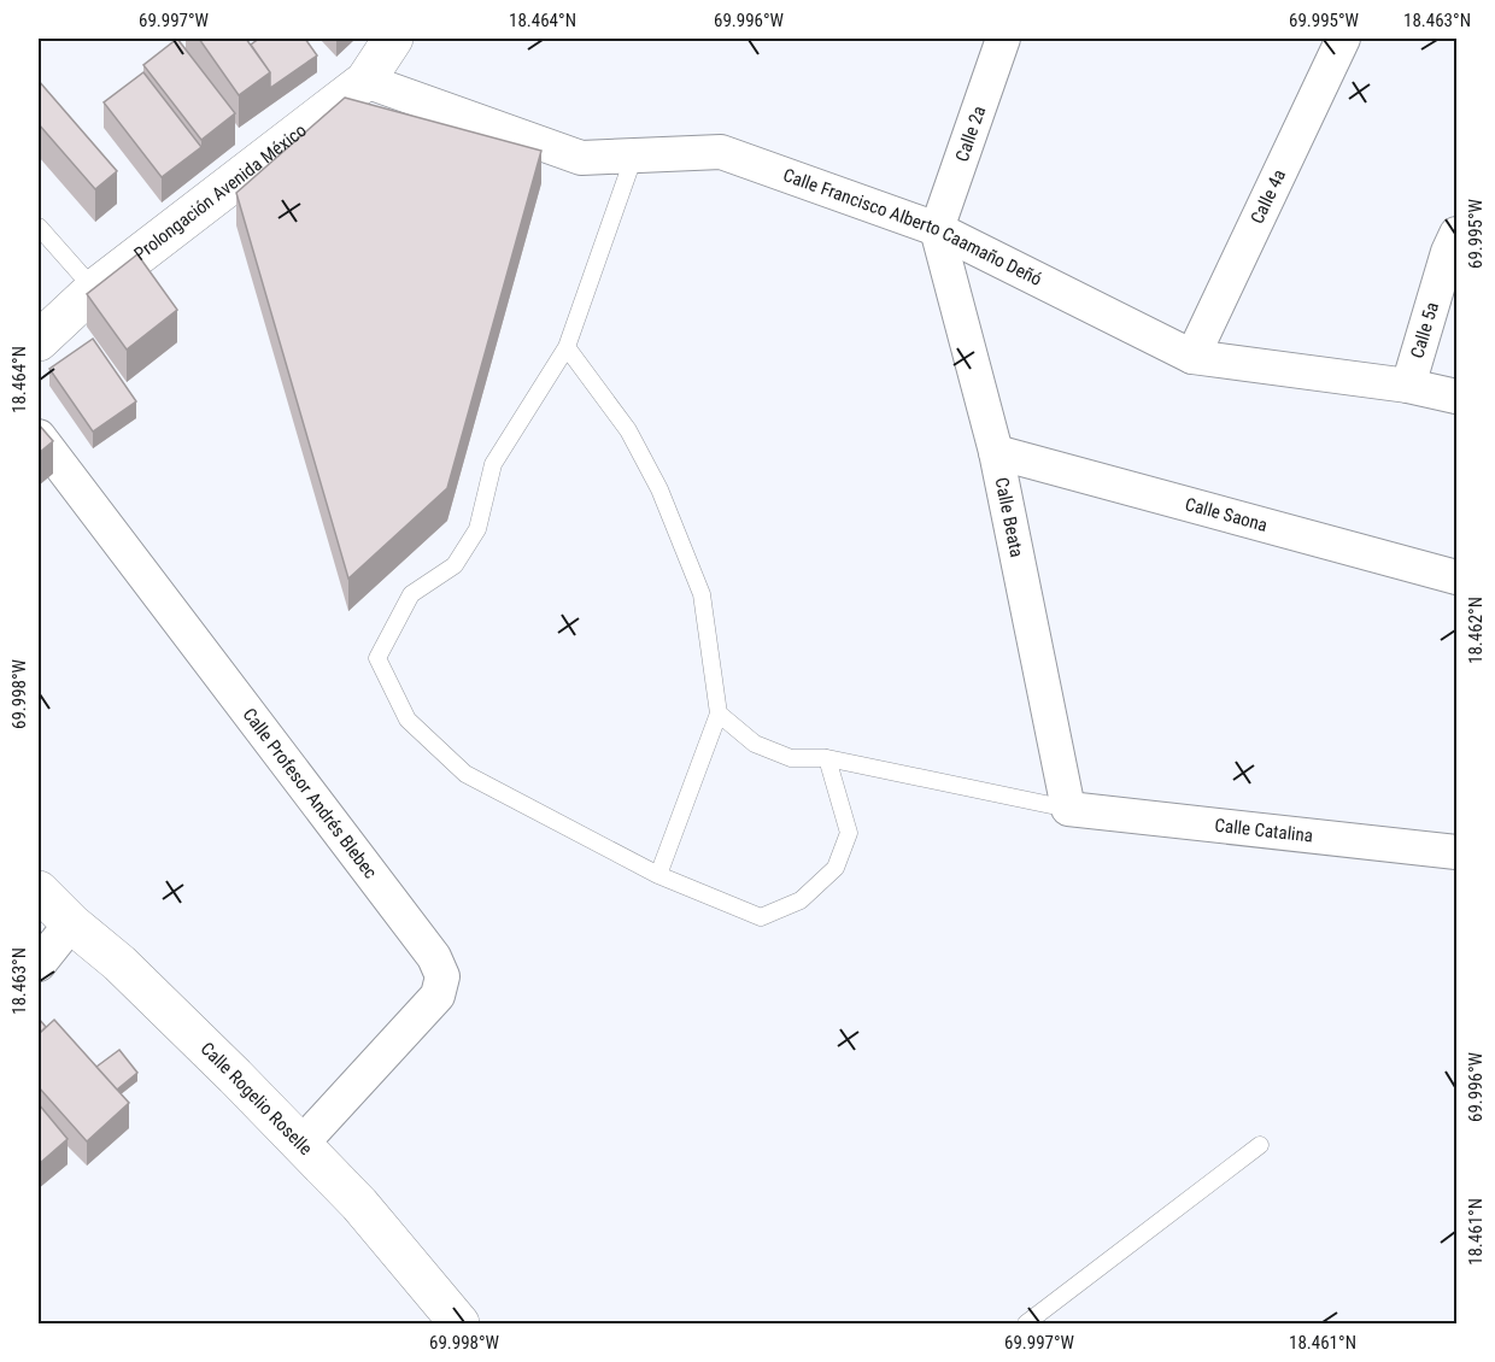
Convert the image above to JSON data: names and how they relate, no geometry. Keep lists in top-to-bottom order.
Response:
{
  "streets": {
    "street": [
      "Calle 2a",
      "Prolongación Avenida México",
      "Calle 4a",
      "Calle Francisco Alberto Caamaño Deñó",
      "Calle 5a",
      "Calle Saona",
      "Calle Beata",
      "Calle Profesor Andrés Blebec",
      "Calle Catalina",
      "Calle Rogelio Roselle"
    ]
  },
  "crossings": [
    ["Calle 2a", "Calle Francisco Alberto Caamaño Deñó"],
    ["Calle 2a", "Calle Beata"],
    ["Prolongación Avenida México", "Calle Francisco Alberto Caamaño Deñó"],
    ["Calle 4a", "Calle Francisco Alberto Caamaño Deñó"],
    ["Calle Francisco Alberto Caamaño Deñó", "Calle 5a"],
    ["Calle Francisco Alberto Caamaño Deñó", "Calle Beata"],
    ["Calle Saona", "Calle Beata"],
    ["Calle Beata", "Calle Catalina"],
    ["Calle Profesor Andrés Blebec", "Calle Rogelio Roselle"]
  ],
  "coordinates": [
    "69.997°W",
    "18.464°N",
    "69.996°W",
    "69.995°W",
    "18.463°N",
    "18.462°N",
    "69.998°W",
    "18.461°N"
  ]
}
